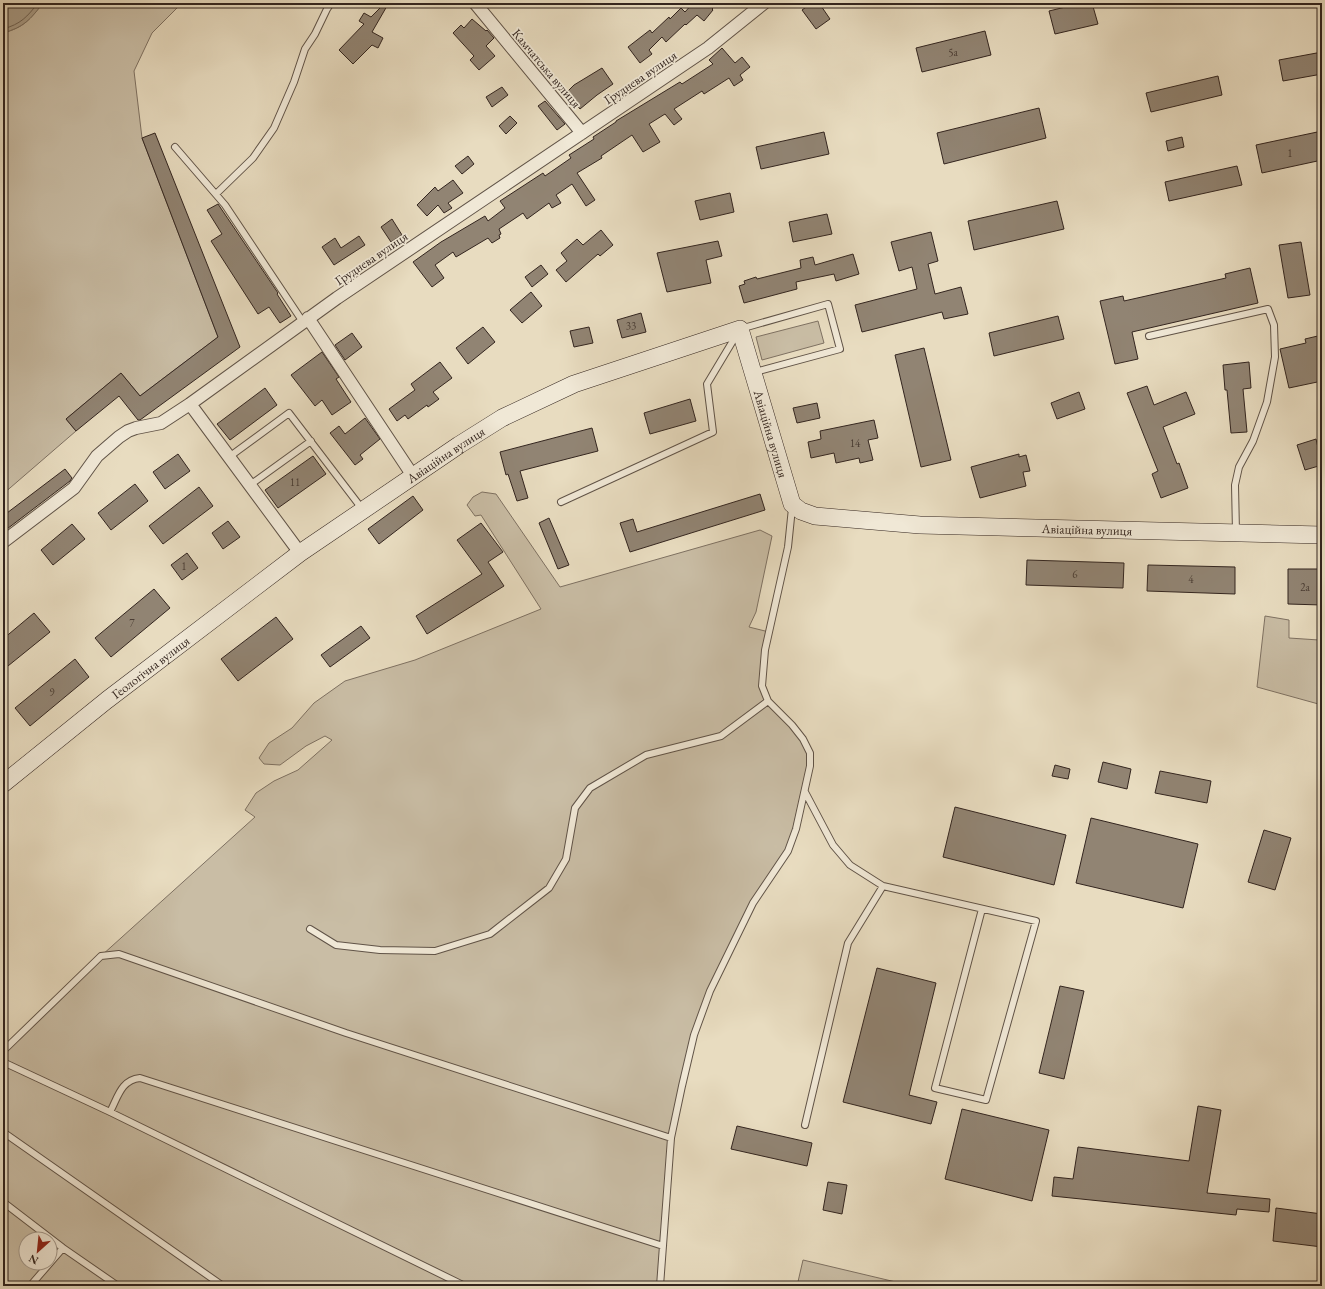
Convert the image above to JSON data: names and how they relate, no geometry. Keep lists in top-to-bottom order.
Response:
{
  "streets": {
    "street": [
      "Камчатська вулиця",
      "Груднева вулиця",
      "Авіаційна вулиця",
      "Геологічна вулиця"
    ]
  },
  "crossings": [
    ["Камчатська вулиця", "Груднева вулиця"],
    ["Авіаційна вулиця", "Геологічна вулиця"]
  ],
  "house_numbers": [
    "5а",
    "1",
    "33",
    "14",
    "11",
    "1",
    "6",
    "4",
    "2а",
    "7",
    "9"
  ],
  "north": "bottom left"
}
